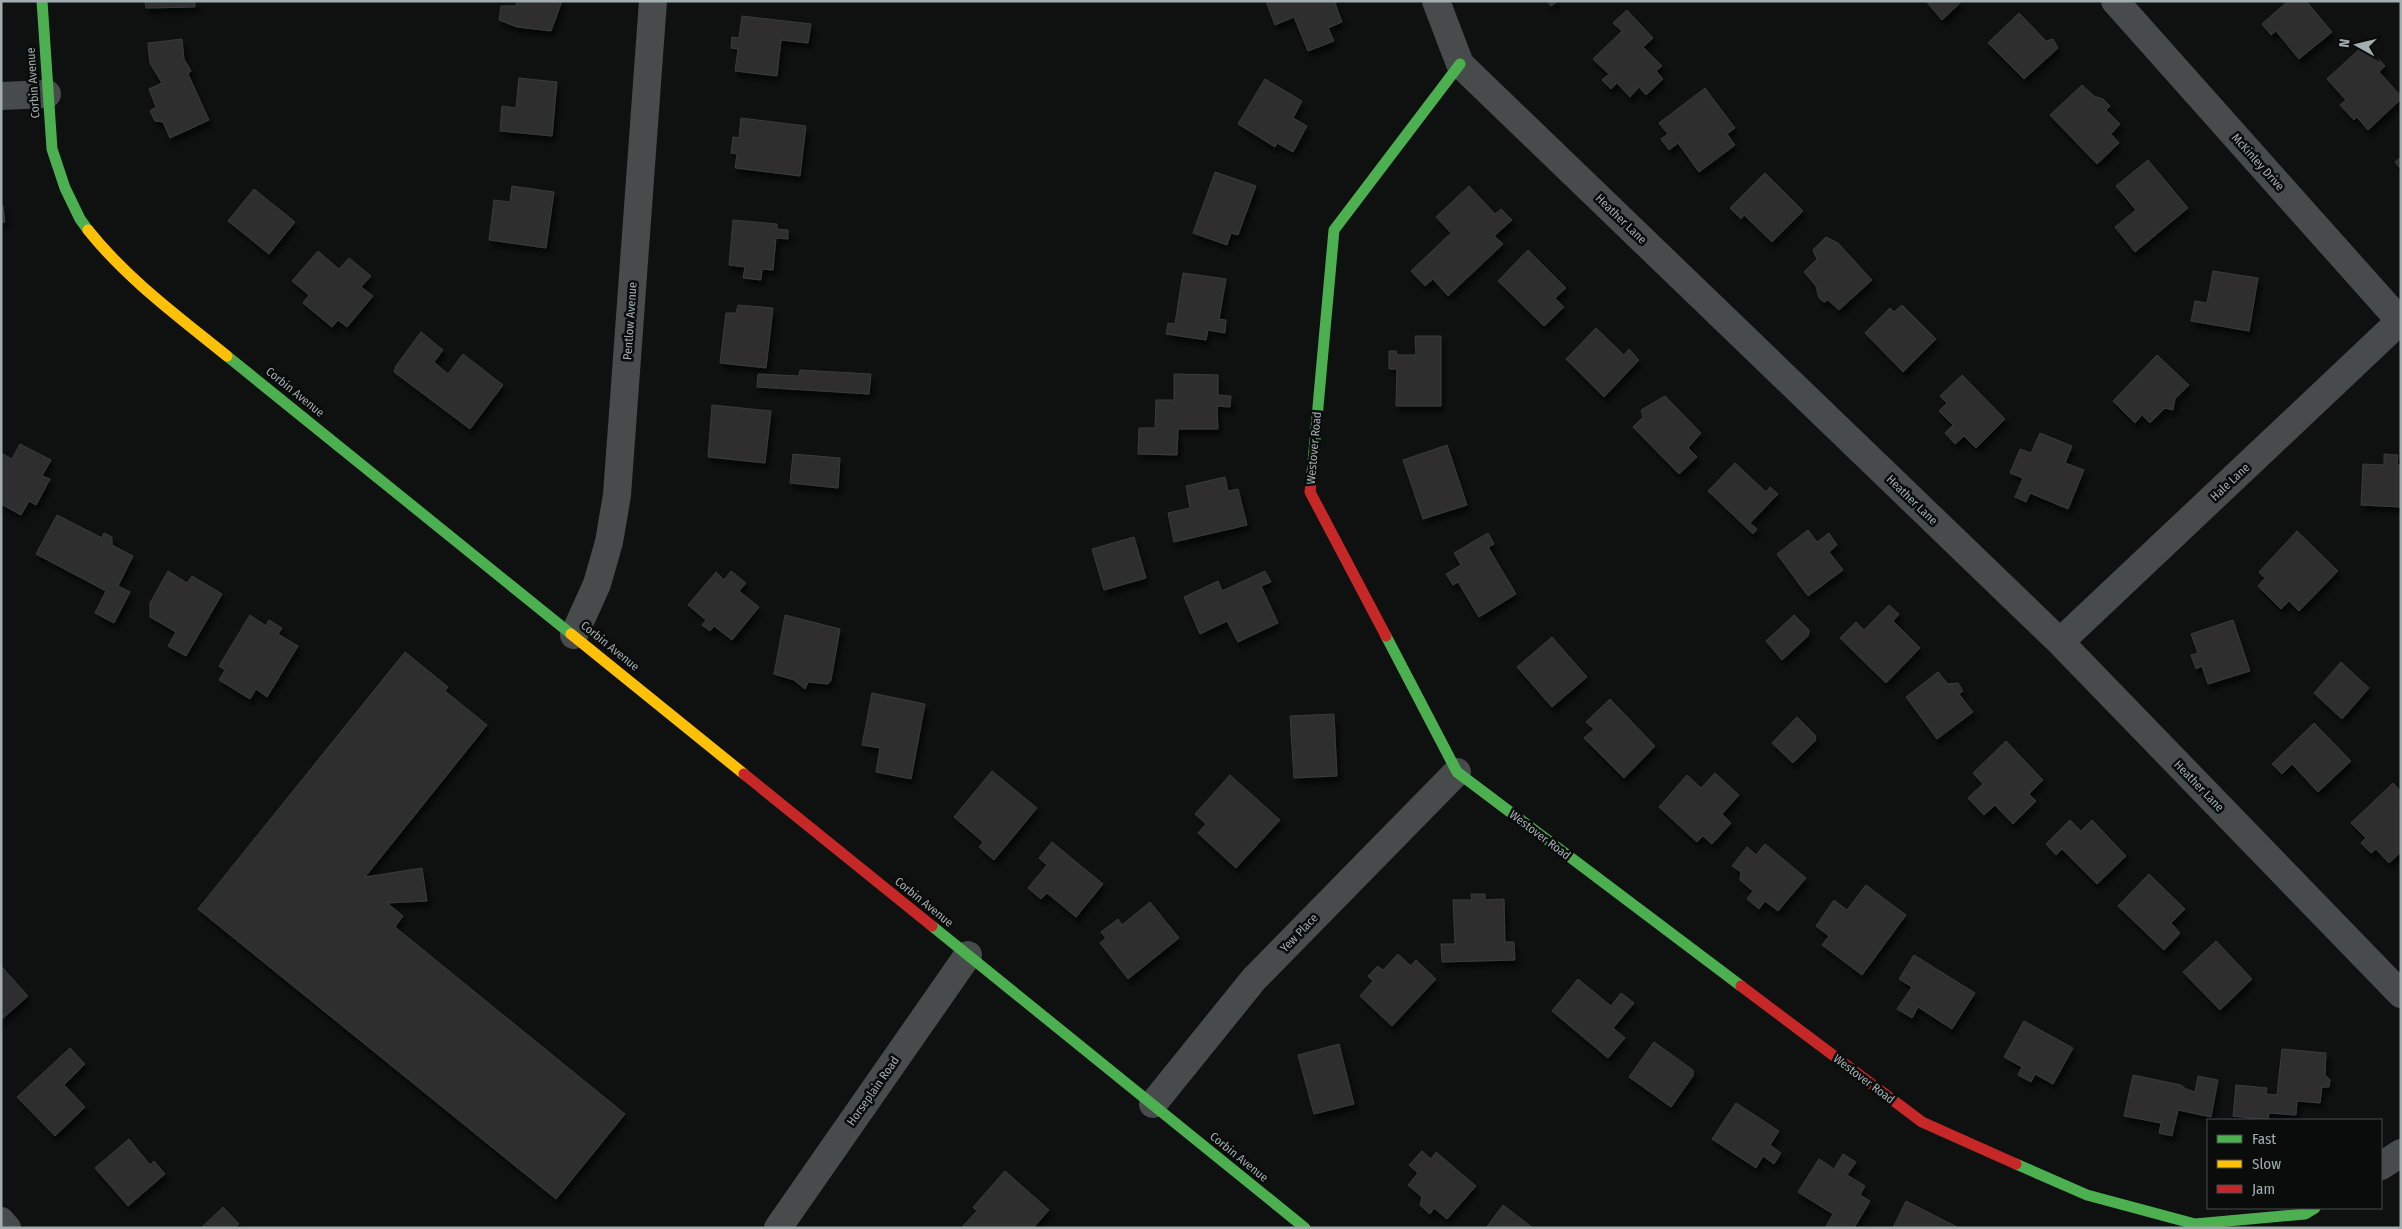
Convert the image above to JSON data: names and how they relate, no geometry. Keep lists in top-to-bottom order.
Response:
{
  "streets": {
    "main road": ["Corbin Avenue", "Westover Road"],
    "street": [
      "McKinley Drive",
      "Heather Lane",
      "Pentlow Avenue",
      "Hale Lane",
      "Yew Place",
      "Horseplain Road"
    ]
  },
  "crossings": [
    ["Corbin Avenue", "Pentlow Avenue"],
    ["Corbin Avenue", "Yew Place"],
    ["Corbin Avenue", "Horseplain Road"],
    ["McKinley Drive", "Hale Lane"],
    ["Heather Lane", "Westover Road"],
    ["Heather Lane", "Hale Lane"],
    ["Westover Road", "Yew Place"]
  ],
  "legend": ["Fast", "Slow", "Jam"],
  "north": "left"
}
